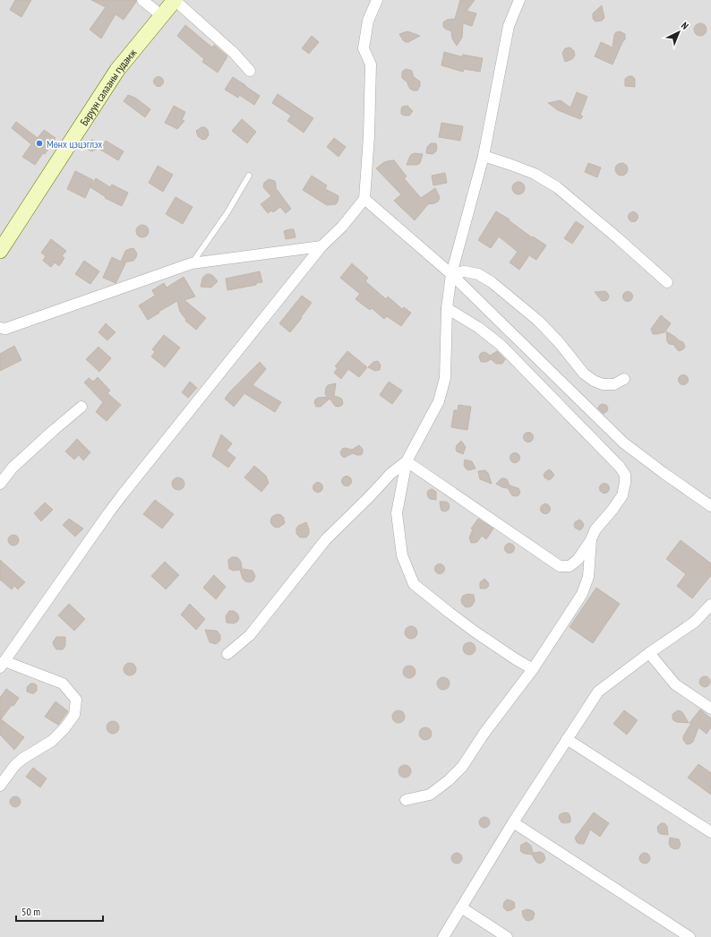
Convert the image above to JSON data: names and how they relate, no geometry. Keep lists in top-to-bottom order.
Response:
{
  "streets": {
    "main road": ["Баруун салааны гудамж"]
  },
  "places": ["Мөнх цэцэглэх"],
  "scale_bar": "50 m",
  "north": "top right"
}
